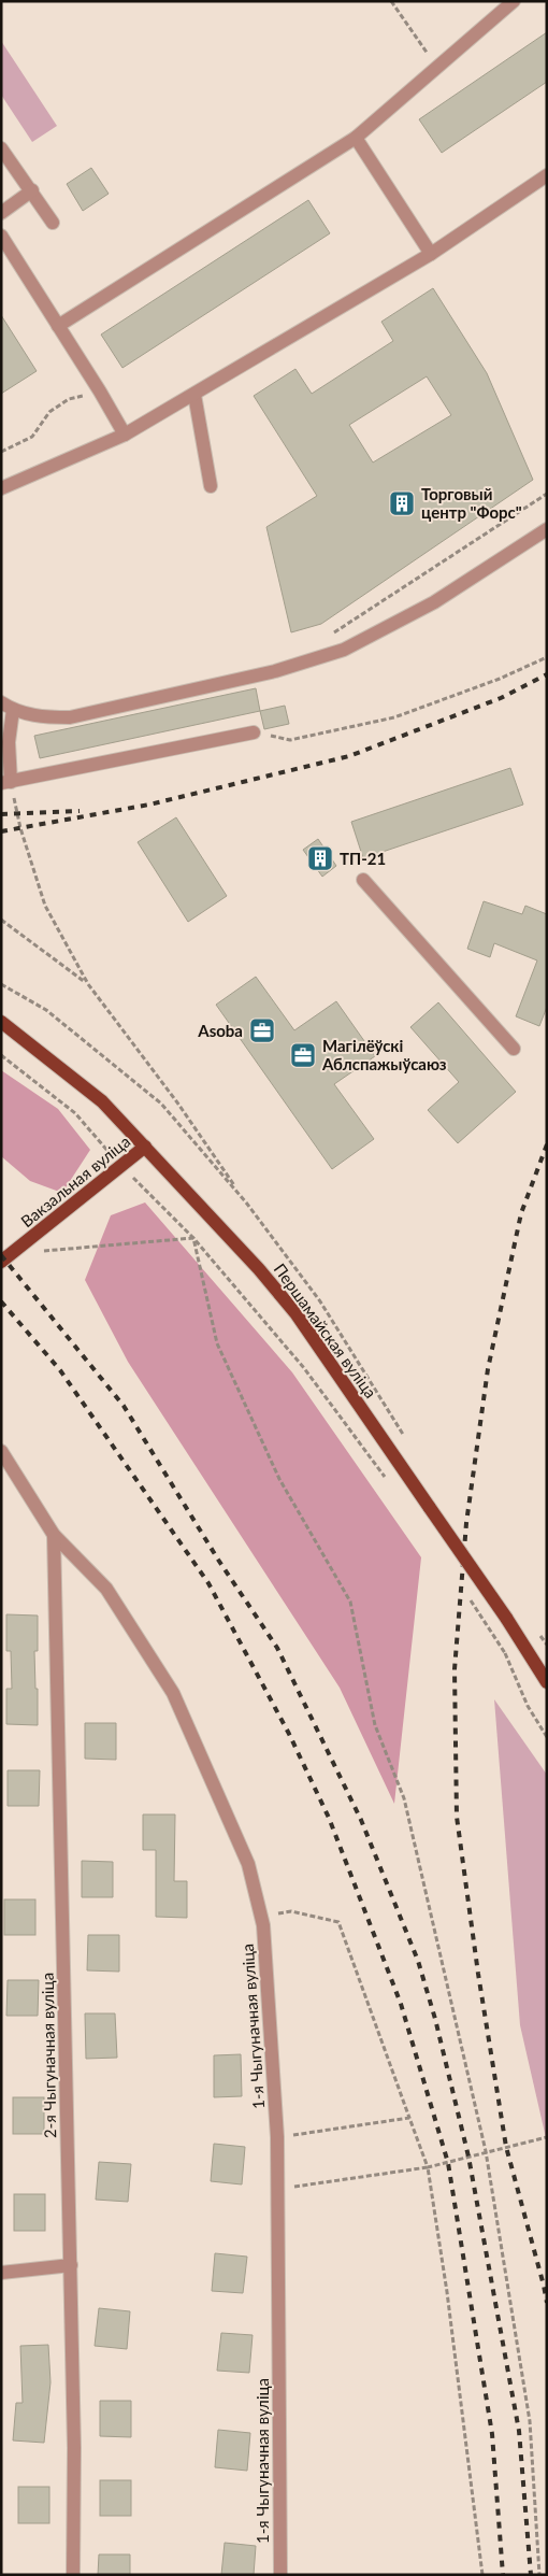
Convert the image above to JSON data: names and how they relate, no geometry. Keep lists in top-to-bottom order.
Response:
{
  "streets": {
    "main road": ["Вакзальная вуліца", "Першамайская вуліца"],
    "street": ["1-я Чыгуначная вуліца", "2-я Чыгуначная вуліца"]
  },
  "crossings": [
    ["Вакзальная вуліца", "Першамайская вуліца"],
    ["1-я Чыгуначная вуліца", "2-я Чыгуначная вуліца"]
  ],
  "places": {
    "building": ["Торговый центр \"Форс\"", "ТП-21"],
    "office": ["Asoba", "Магілёўскі Аблспажыўсаюз"]
  }
}
